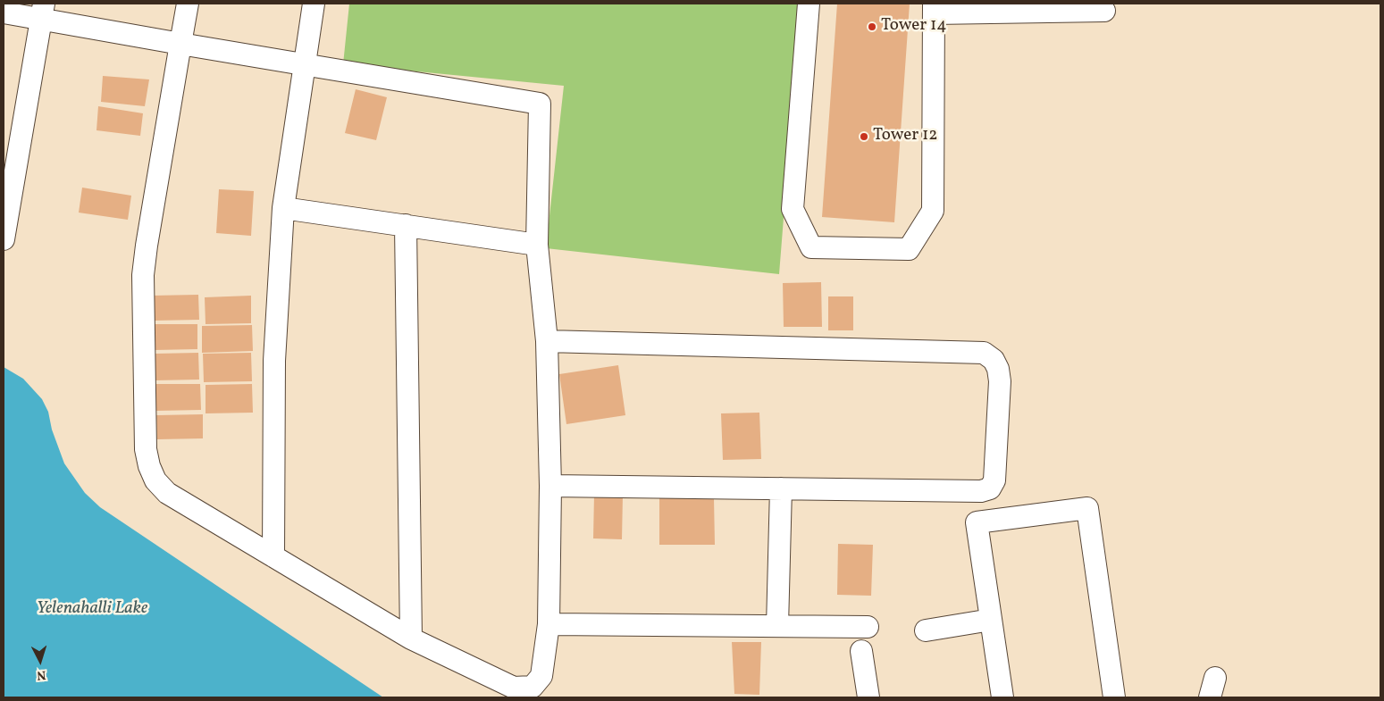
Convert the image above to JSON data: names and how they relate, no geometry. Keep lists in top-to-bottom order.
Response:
{
  "water": ["Yelenahalli Lake"],
  "places": ["Tower 14", "Tower 12"],
  "north": "bottom"
}
